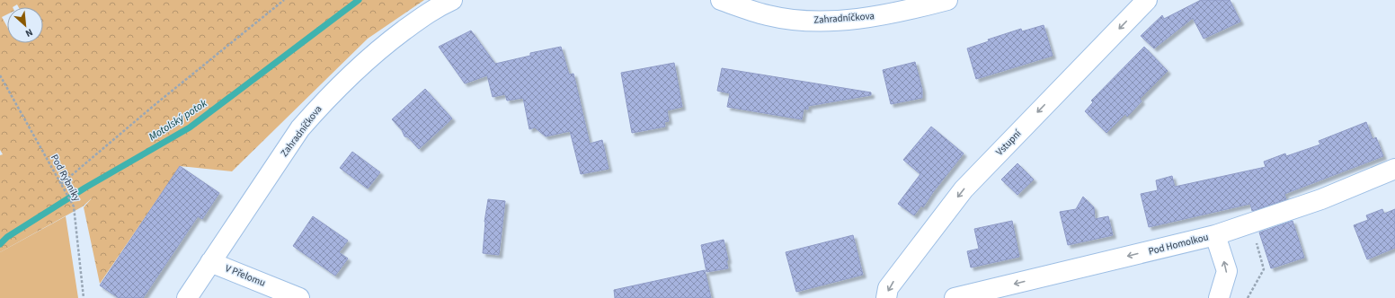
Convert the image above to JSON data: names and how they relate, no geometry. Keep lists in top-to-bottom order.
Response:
{
  "streets": {
    "street": [
      "Zahradníčkova",
      "Vstupní",
      "Pod Homolkou",
      "V Přelomu"
    ],
    "path": ["Pod Rybníky"]
  },
  "crossings": [
    ["Zahradníčkova", "V Přelomu"]
  ],
  "one_way": ["Vstupní", "Pod Homolkou"],
  "water": ["Motolský potok"],
  "north": "bottom right"
}
